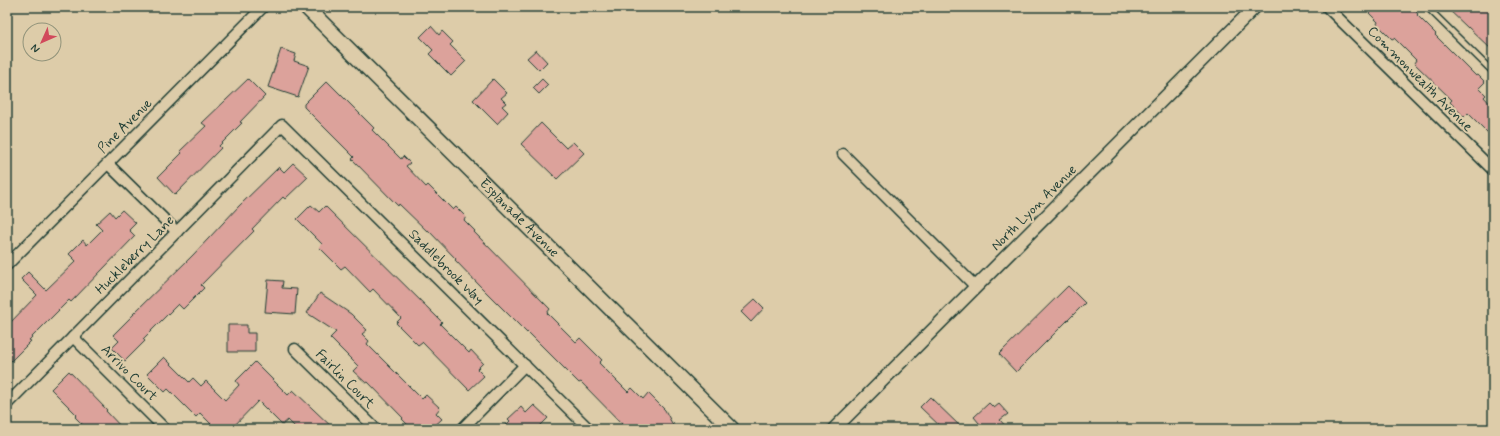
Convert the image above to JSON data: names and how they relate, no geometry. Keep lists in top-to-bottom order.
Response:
{
  "streets": {
    "main road": ["Esplanade Avenue"],
    "street": [
      "Commonwealth Avenue",
      "Pine Avenue",
      "North Lyon Avenue",
      "Huckleberry Lane",
      "Saddlebrook Way",
      "Arrivo Court",
      "Fairlin Court"
    ]
  },
  "crossings": [
    ["Huckleberry Lane", "Saddlebrook Way"],
    ["Huckleberry Lane", "Arrivo Court"]
  ],
  "north": "bottom left"
}
